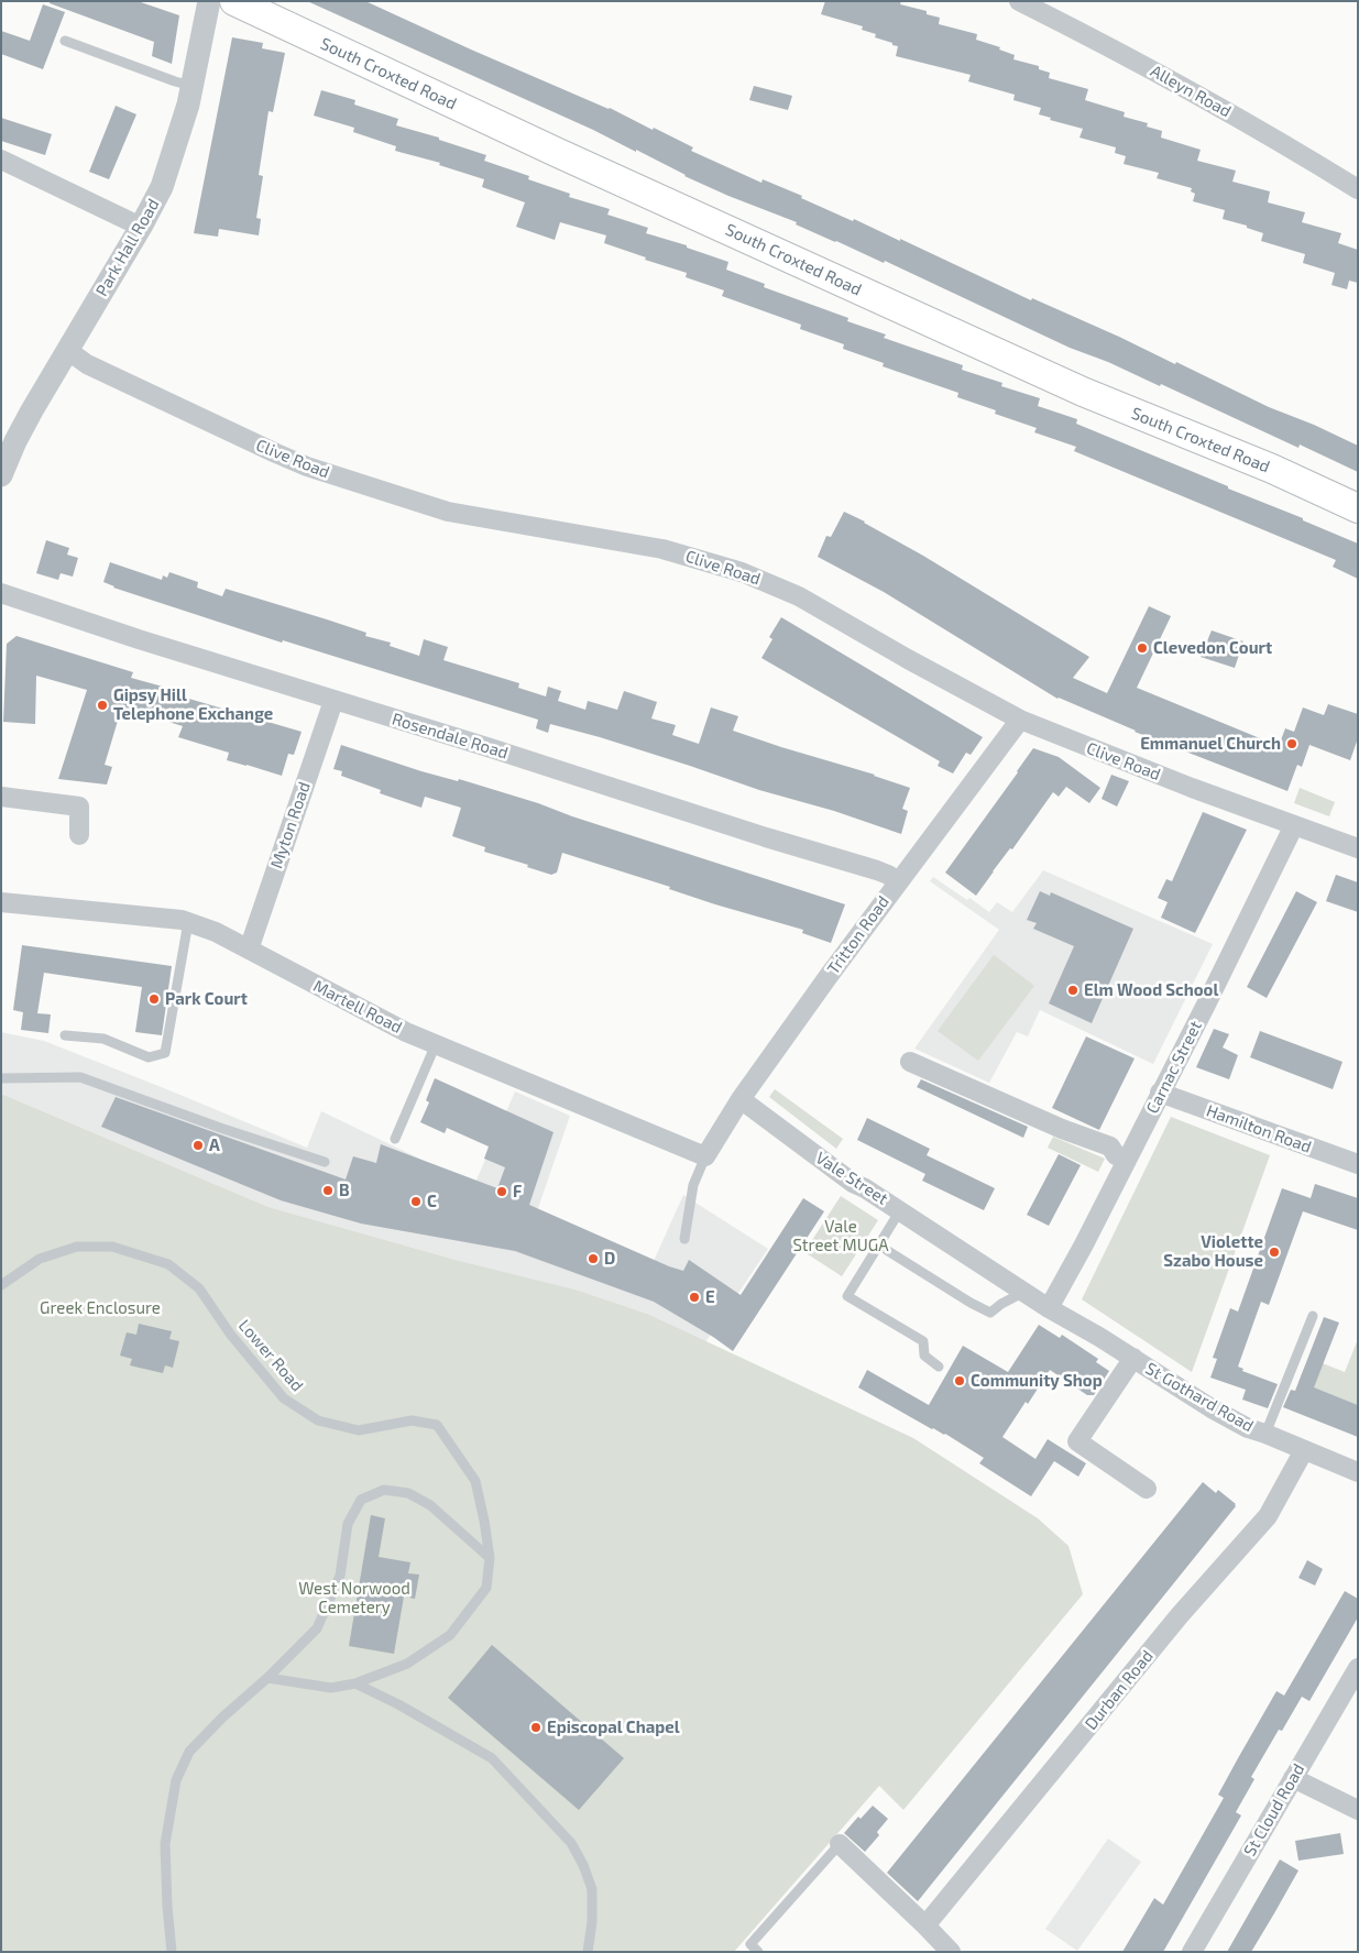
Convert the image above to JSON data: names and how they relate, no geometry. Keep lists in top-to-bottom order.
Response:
{
  "streets": {
    "main road": ["South Croxted Road"],
    "street": [
      "Alleyn Road",
      "Park Hall Road",
      "Clive Road",
      "Rosendale Road",
      "Myton Road",
      "Tritton Road",
      "Martell Road",
      "Carnac Street",
      "Hamilton Road",
      "Vale Street",
      "St Gothard Road",
      "Durban Road",
      "St Cloud Road"
    ],
    "lane": ["Lower Road"]
  },
  "crossings": [
    ["Park Hall Road", "Clive Road"],
    ["Clive Road", "Tritton Road"],
    ["Clive Road", "Carnac Street"],
    ["Rosendale Road", "Myton Road"],
    ["Rosendale Road", "Tritton Road"],
    ["Myton Road", "Martell Road"],
    ["Tritton Road", "Martell Road"],
    ["Tritton Road", "Vale Street"],
    ["Carnac Street", "Hamilton Road"],
    ["Carnac Street", "Vale Street"],
    ["Carnac Street", "St Gothard Road"],
    ["Vale Street", "St Gothard Road"],
    ["St Gothard Road", "Durban Road"]
  ],
  "parks": ["Vale Street MUGA", "Greek Enclosure", "West Norwood Cemetery"],
  "places": [
    "Clevedon Court",
    "Gipsy Hill Telephone Exchange",
    "Emmanuel Church",
    "Elm Wood School",
    "Park Court",
    "A",
    "B",
    "F",
    "C",
    "Violette Szabo House",
    "D",
    "E",
    "Community Shop",
    "Episcopal Chapel"
  ]
}
